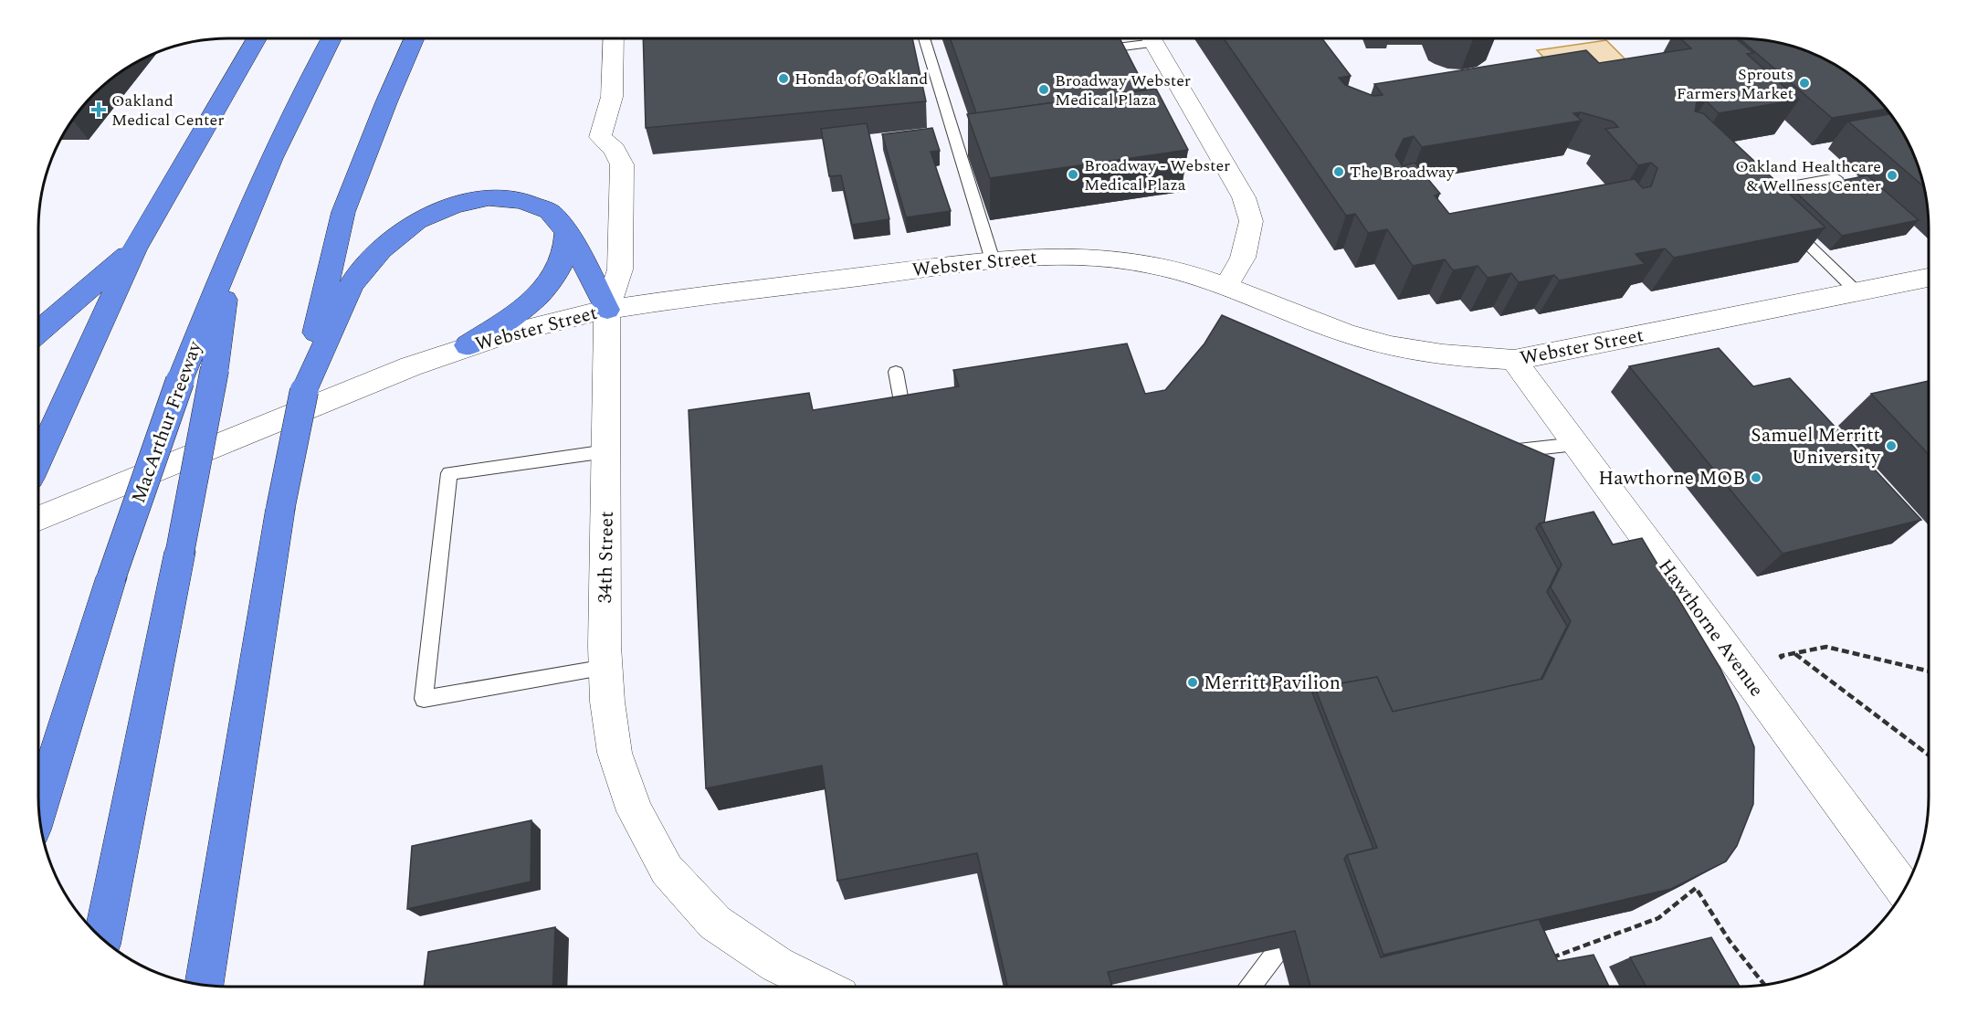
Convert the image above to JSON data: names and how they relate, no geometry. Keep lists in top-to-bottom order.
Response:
{
  "streets": {
    "highway": ["MacArthur Freeway"],
    "street": ["Webster Street", "34th Street", "Hawthorne Avenue"]
  },
  "crossings": [
    ["Webster Street", "34th Street"],
    ["Webster Street", "Hawthorne Avenue"]
  ],
  "places": {
    "other": [
      "Honda of Oakland",
      "Sprouts Farmers Market",
      "Broadway Webster Medical Plaza",
      "The Broadway",
      "Broadway - Webster Medical Plaza",
      "Oakland Healthcare & Wellness Center",
      "Samuel Merritt University",
      "Hawthorne MOB",
      "Merritt Pavilion"
    ],
    "health": ["Oakland Medical Center"]
  }
}
